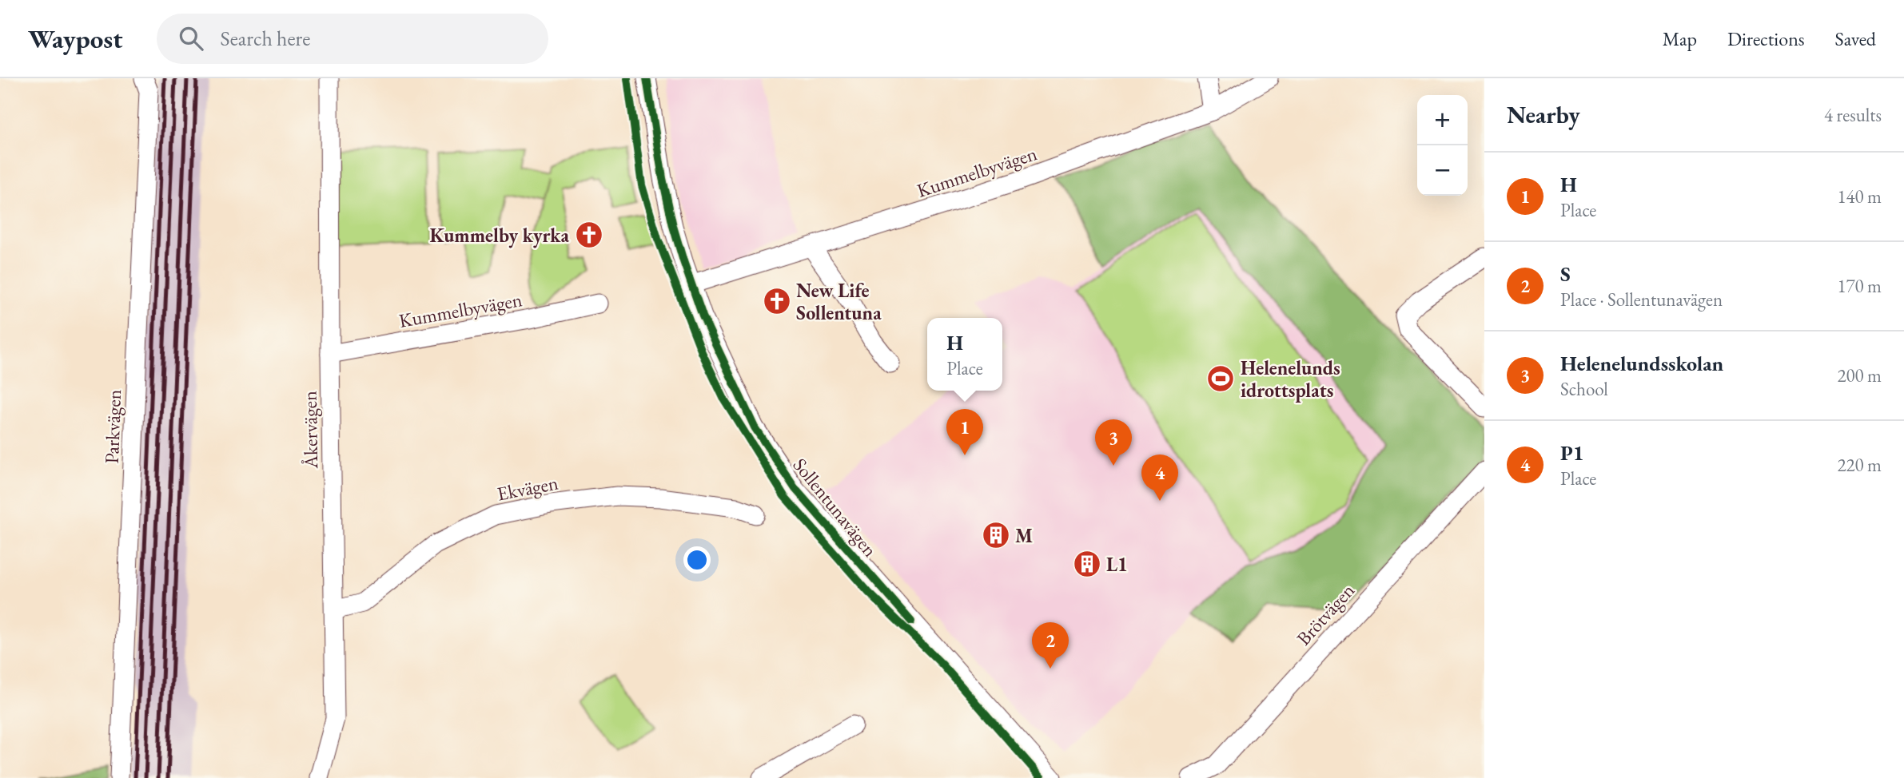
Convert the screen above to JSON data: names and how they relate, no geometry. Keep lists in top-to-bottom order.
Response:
{
  "streets": {
    "street": [
      "Kummelbyvägen",
      "Parkvägen",
      "Åkervägen",
      "Ekvägen",
      "Sollentunavägen",
      "Brötvägen"
    ]
  },
  "crossings": [
    ["Kummelbyvägen", "Åkervägen"],
    ["Kummelbyvägen", "Sollentunavägen"],
    ["Åkervägen", "Ekvägen"]
  ],
  "places": {
    "church": ["Kummelby kyrka", "New Life Sollentuna"],
    "sports": ["Helenelunds idrottsplats"],
    "building": ["M", "L1"]
  },
  "page": {
    "header": "Waypost",
    "search": "Search here",
    "nav": ["Map", "Directions", "Saved"],
    "heading": ["Nearby", "4 results"],
    "map_buttons": ["+", "−"],
    "list": [
      {
        "mark": "1",
        "name": "H",
        "note": "Place",
        "value": "140 m"
      },
      {
        "mark": "2",
        "name": "S",
        "note": "Place · Sollentunavägen",
        "value": "170 m"
      },
      {
        "mark": "3",
        "name": "Helenelundsskolan",
        "note": "School",
        "value": "200 m"
      },
      {
        "mark": "4",
        "name": "P1",
        "note": "Place",
        "value": "220 m"
      }
    ],
    "popup": ["H", "Place"],
    "pins": [
      "1",
      "3",
      "4",
      "2"
    ]
  }
}
